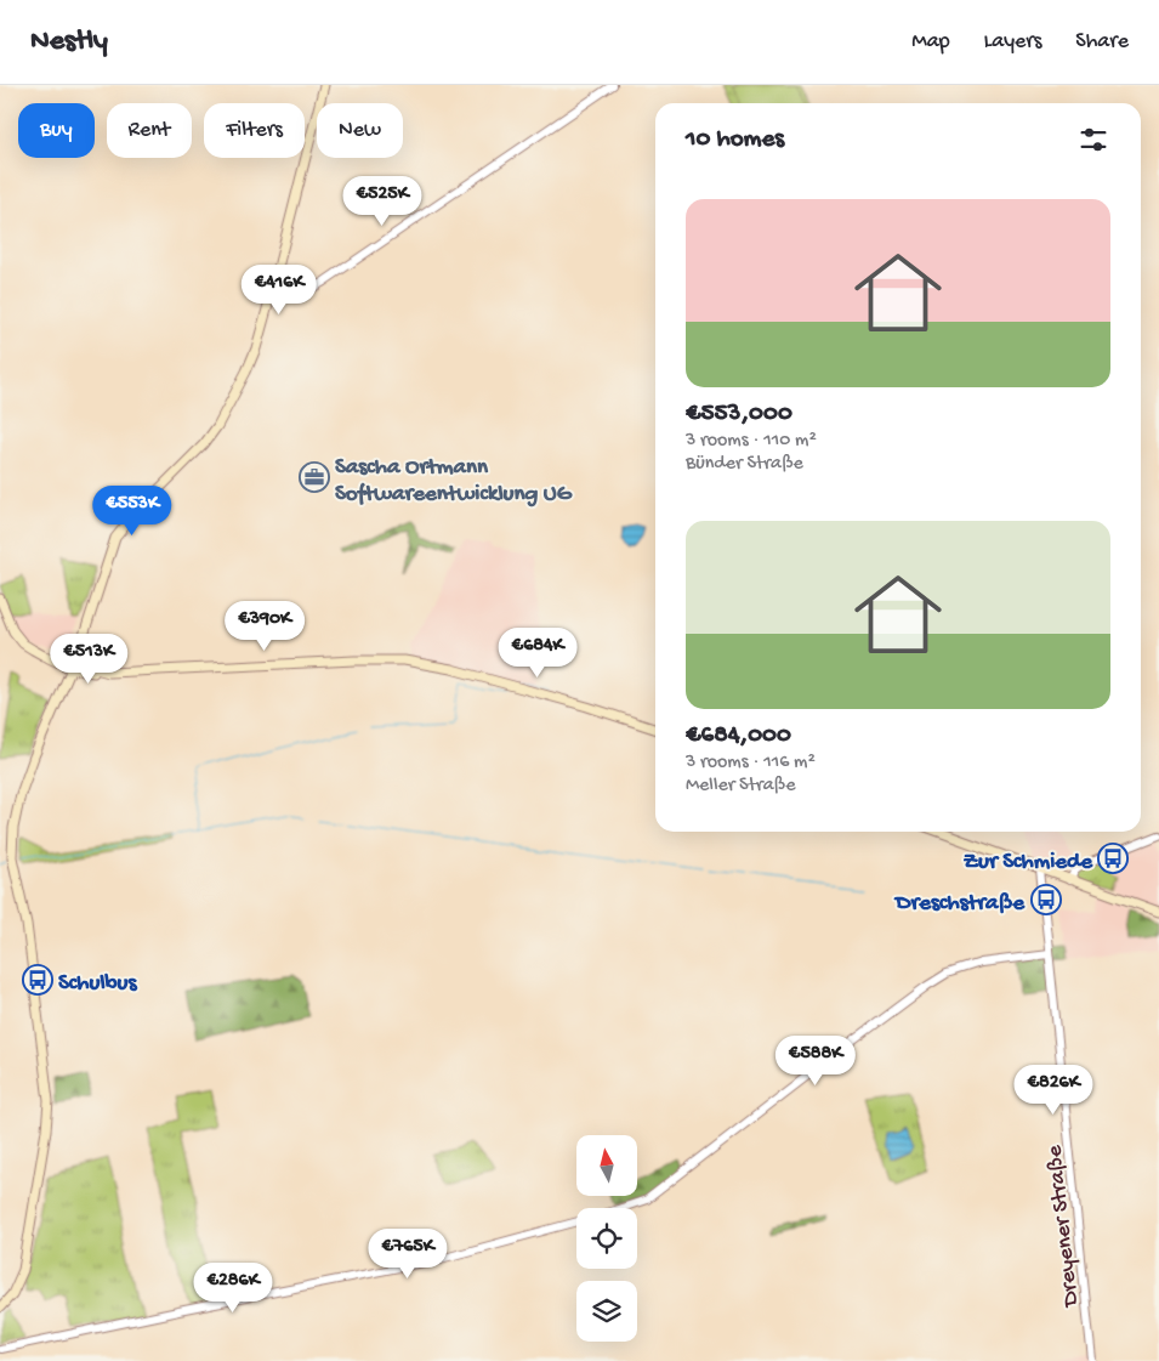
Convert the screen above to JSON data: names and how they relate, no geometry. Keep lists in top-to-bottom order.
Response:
{
  "streets": {
    "street": ["Dreyener Straße"]
  },
  "places": {
    "office": ["Sascha Ortmann Softwareentwicklung UG"],
    "bus stop": ["Zur Schmiede", "Dreschstraße", "Schulbus"]
  },
  "north": "top",
  "page": {
    "header": "Nestly",
    "nav": ["Map", "Layers", "Share"],
    "chip": [
      "Buy",
      "Rent",
      "Filters",
      "New"
    ],
    "heading": "10 homes",
    "price": [
      "€525K",
      "€416K",
      "€553K",
      "€390K",
      "€684K",
      "€513K",
      "€588K",
      "€826K",
      "€765K",
      "€286K"
    ],
    "list": [
      {
        "name": "€553,000",
        "note": "3 rooms · 110 m² · Bünder Straße"
      },
      {
        "name": "€684,000",
        "note": "3 rooms · 116 m² · Meller Straße"
      }
    ]
  }
}
